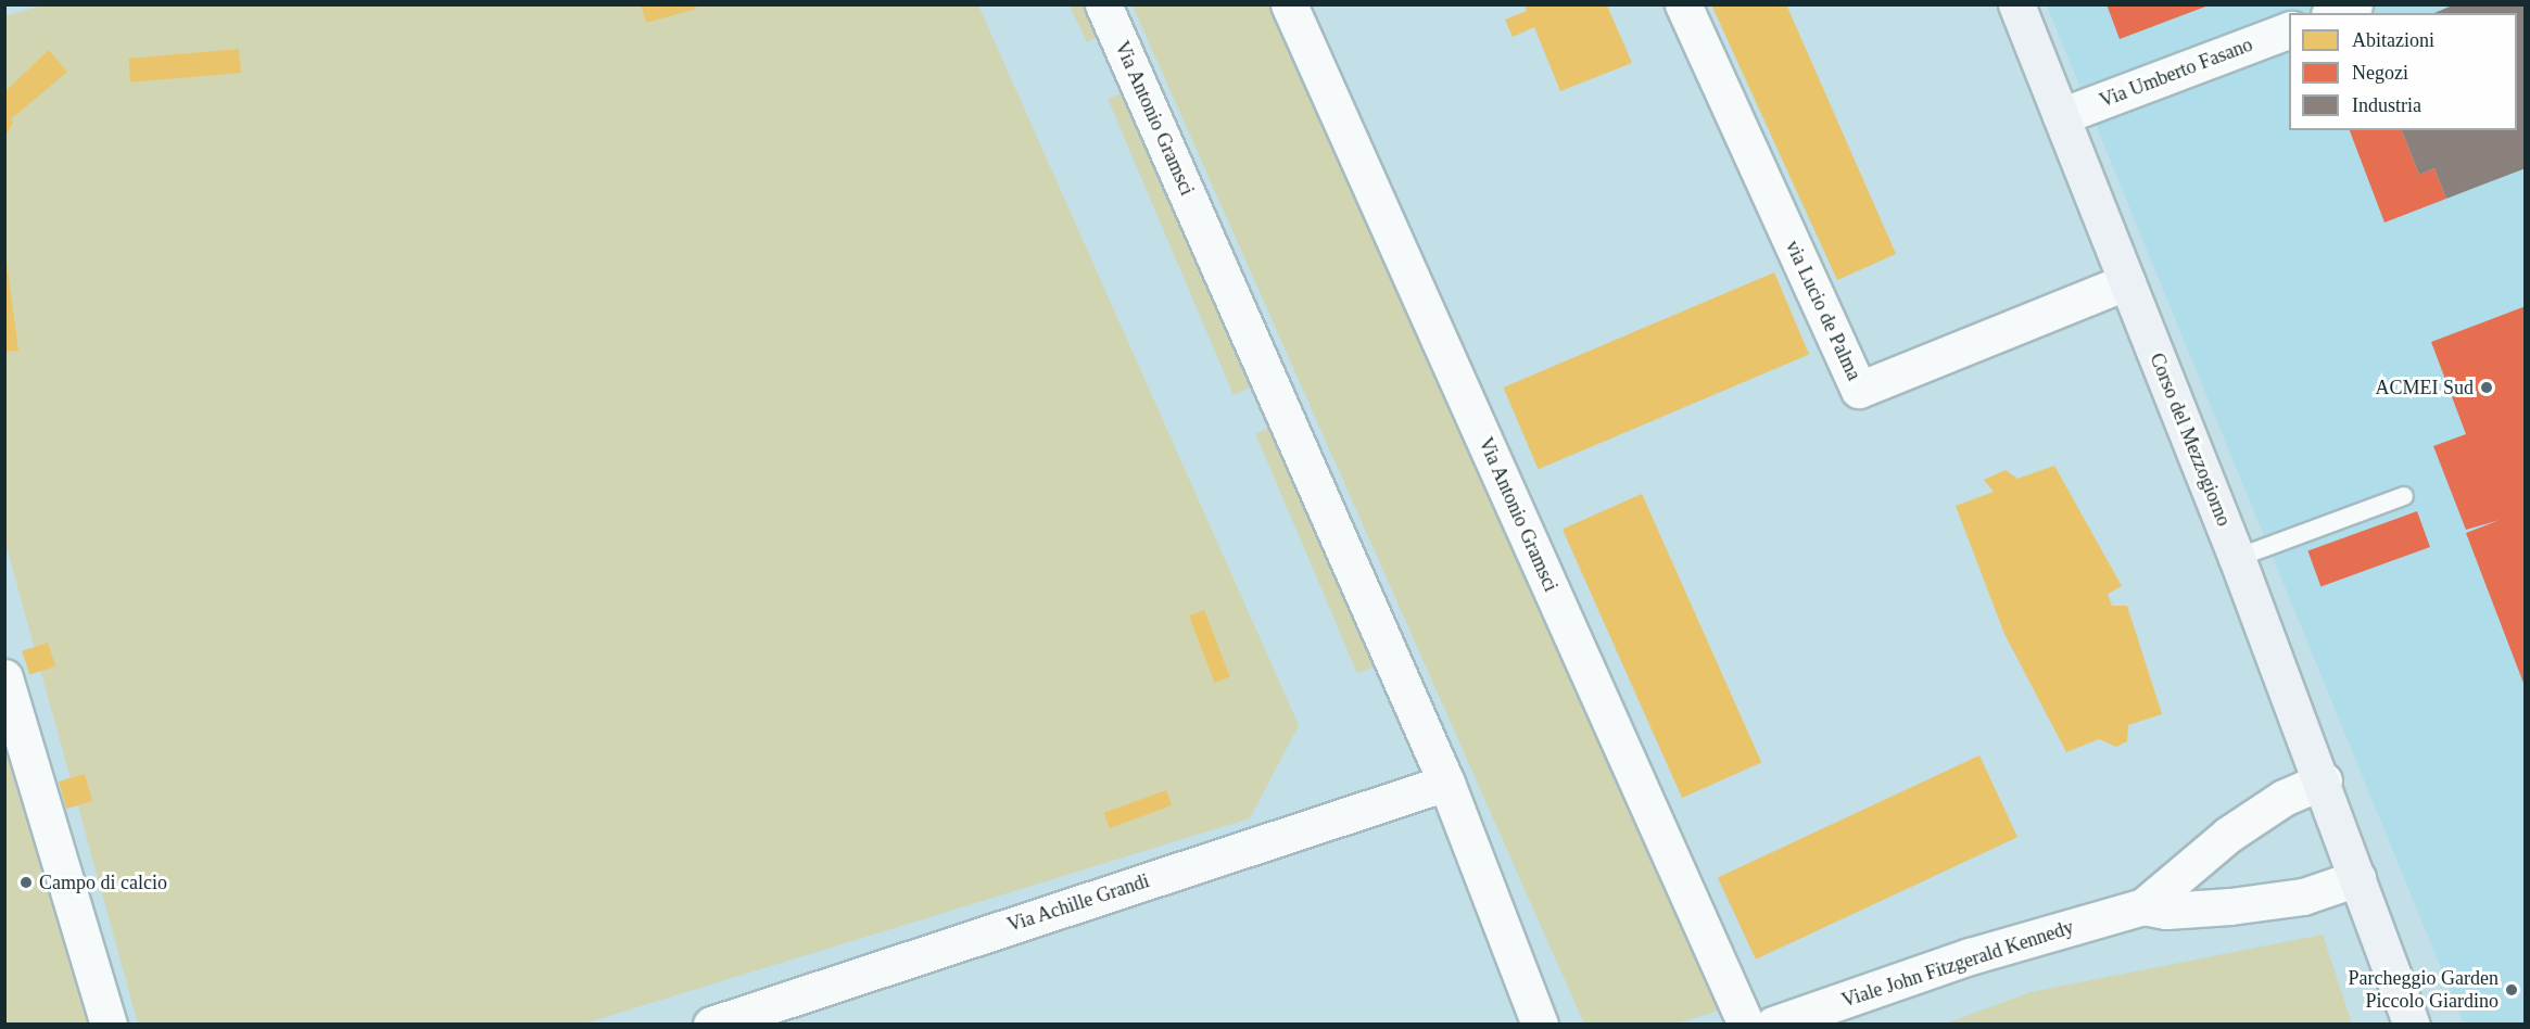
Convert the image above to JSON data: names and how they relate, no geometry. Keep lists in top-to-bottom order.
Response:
{
  "streets": {
    "main road": ["Corso del Mezzogiorno"],
    "street": [
      "Via Umberto Fasano",
      "Via Antonio Gramsci",
      "via Lucio de Palma",
      "Via Achille Grandi",
      "Viale John Fitzgerald Kennedy"
    ]
  },
  "crossings": [
    ["Via Umberto Fasano", "Corso del Mezzogiorno"],
    ["Via Antonio Gramsci", "Via Achille Grandi"],
    ["via Lucio de Palma", "Corso del Mezzogiorno"]
  ],
  "places": ["ACMEI Sud", "Campo di calcio", "Parcheggio Garden Piccolo Giardino"],
  "legend": ["Abitazioni", "Negozi", "Industria"]
}
